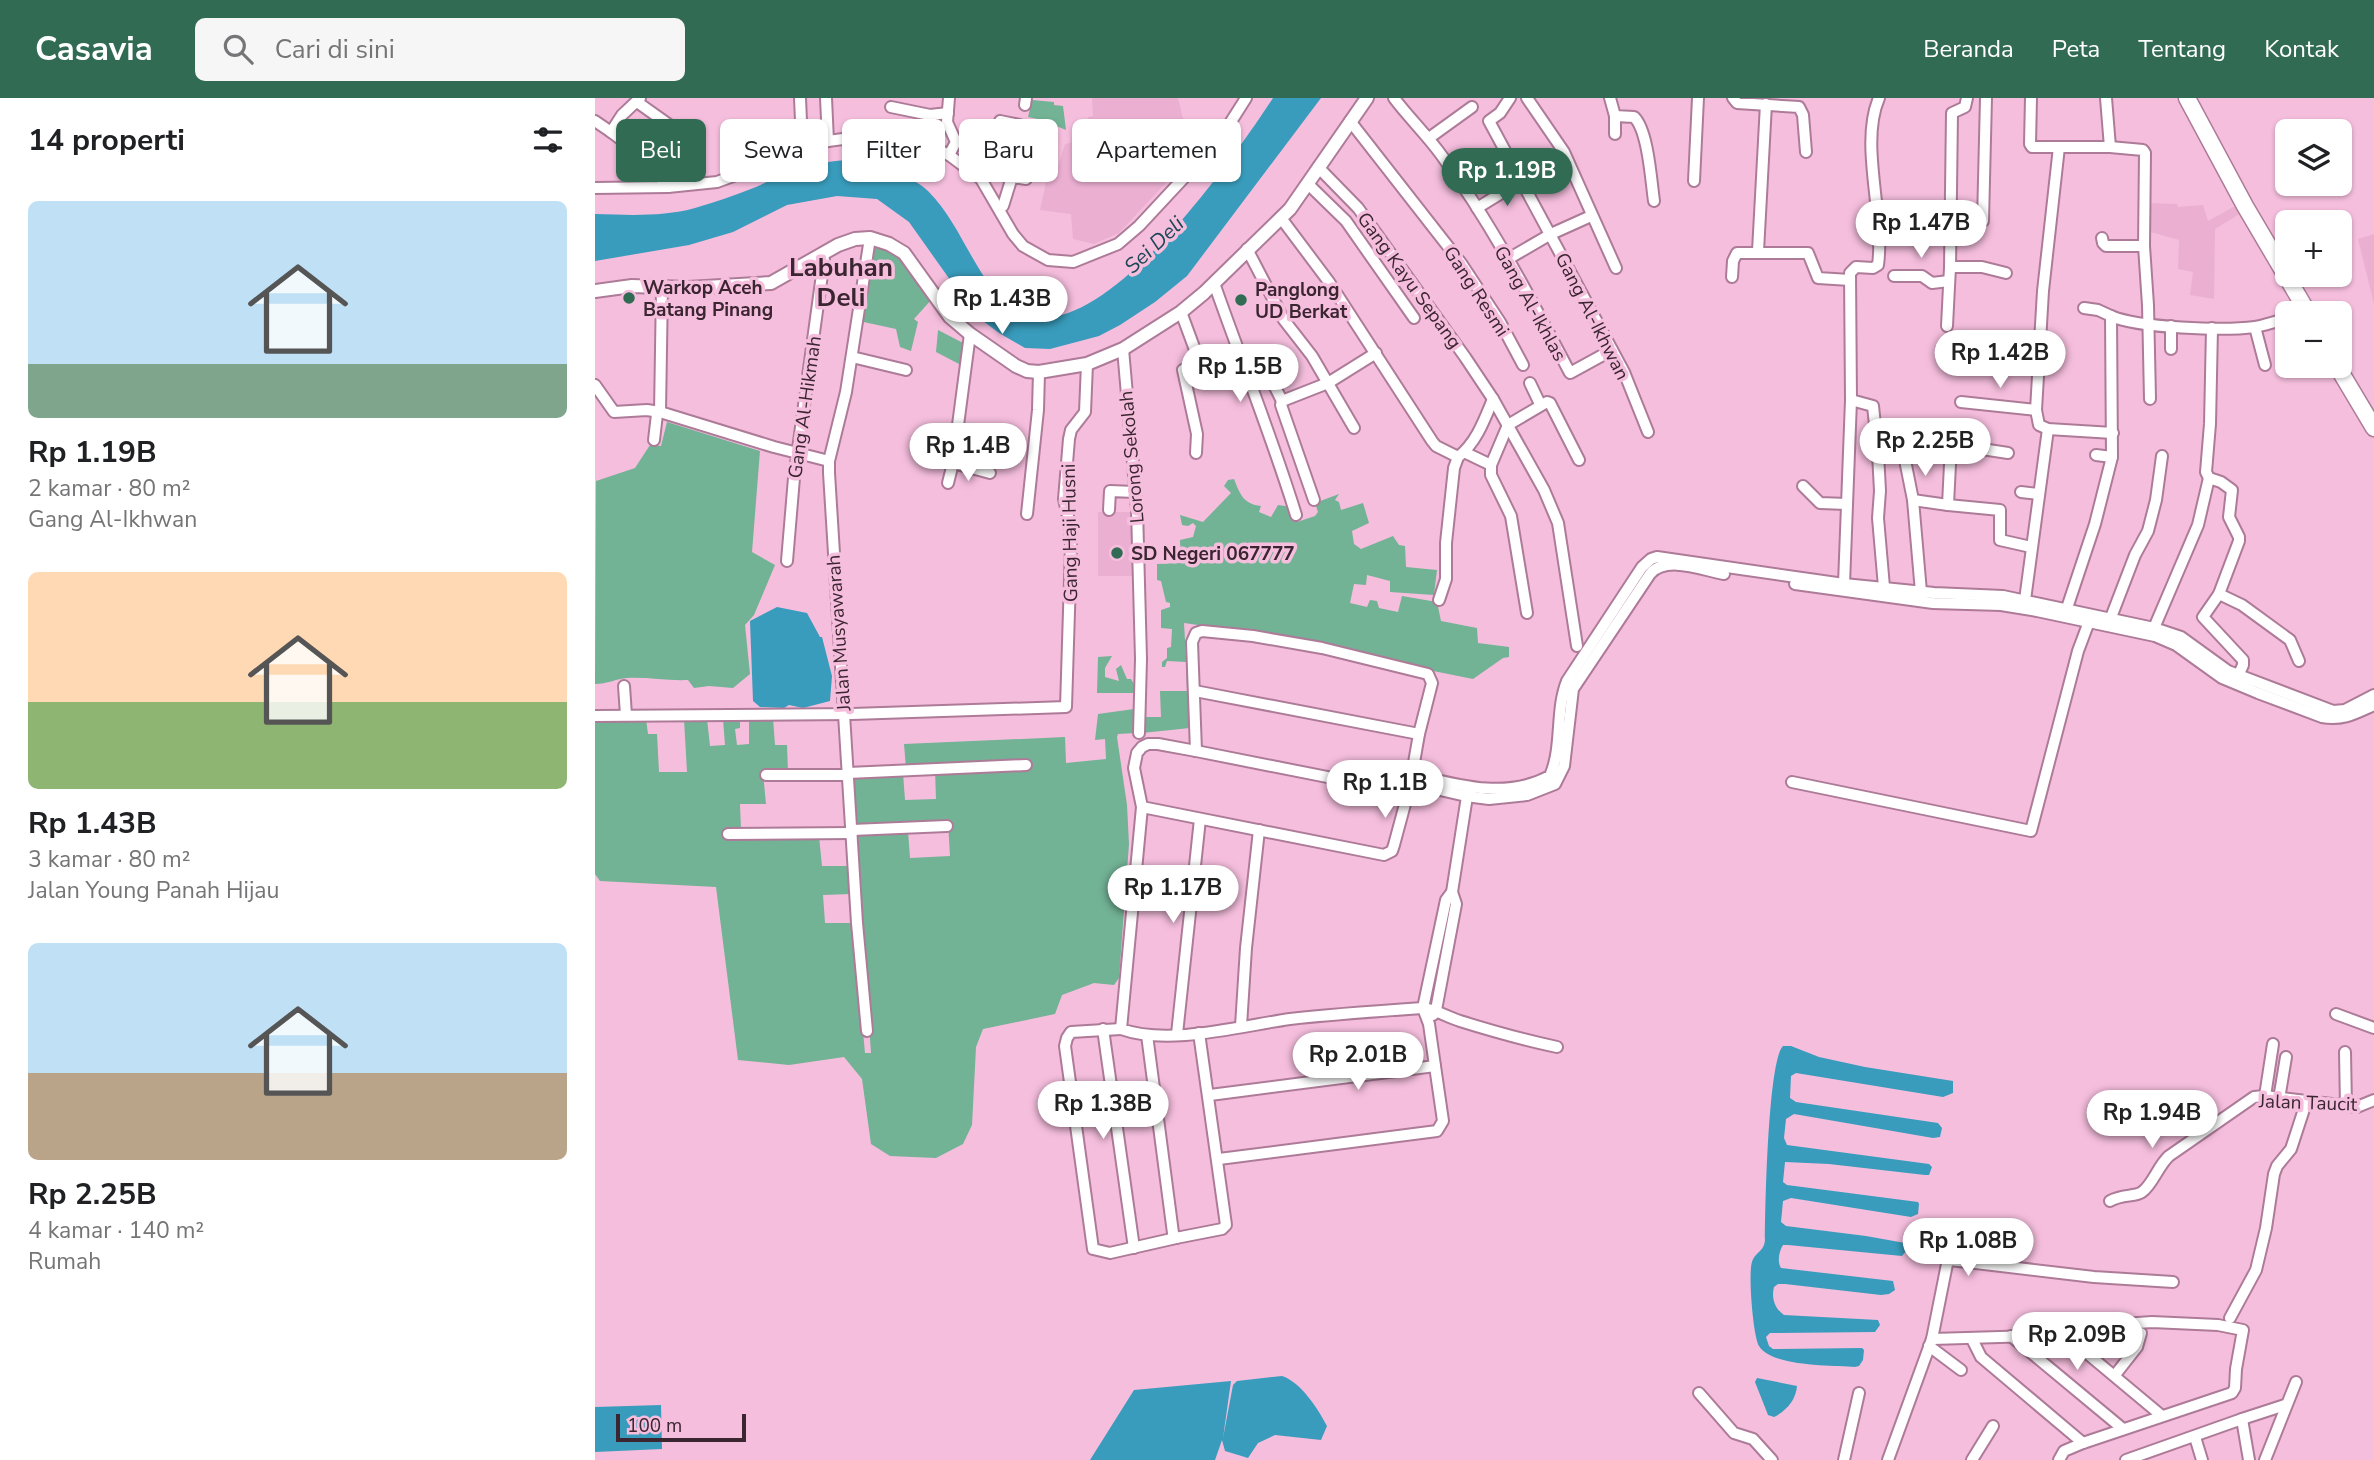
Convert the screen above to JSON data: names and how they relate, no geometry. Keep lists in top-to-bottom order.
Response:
{
  "streets": {
    "street": [
      "Gang Kayu Sepang",
      "Gang Resmi",
      "Gang Al-Ikhlas",
      "Gang Al-Ikhwan",
      "Gang Al-Hikmah",
      "Lorong Sekolah",
      "Gang Haji Husni",
      "Jalan Musyawarah",
      "Jalan Taucit"
    ]
  },
  "crossings": [
    ["Gang Al-Ikhlas", "Gang Al-Ikhwan"],
    ["Gang Haji Husni", "Jalan Musyawarah"]
  ],
  "districts": ["Labuhan Deli"],
  "water": ["Sei Deli"],
  "places": ["Warkop Aceh Batang Pinang", "Panglong UD Berkat", "SD Negeri 067777"],
  "scale_bar": "100 m",
  "page": {
    "header": "Casavia",
    "search": "Cari di sini",
    "nav": [
      "Beranda",
      "Peta",
      "Tentang",
      "Kontak"
    ],
    "heading": "14 properti",
    "map_buttons": ["+", "−"],
    "chip": [
      "Beli",
      "Sewa",
      "Filter",
      "Baru",
      "Apartemen"
    ],
    "price": [
      "Rp 1.19B",
      "Rp 1.47B",
      "Rp 1.43B",
      "Rp 1.42B",
      "Rp 1.5B",
      "Rp 2.25B",
      "Rp 1.4B",
      "Rp 1.1B",
      "Rp 1.17B",
      "Rp 2.01B",
      "Rp 1.38B",
      "Rp 1.94B",
      "Rp 1.08B",
      "Rp 2.09B"
    ],
    "list": [
      {
        "name": "Rp 1.19B",
        "note": "2 kamar · 80 m² · Gang Al-Ikhwan"
      },
      {
        "name": "Rp 1.43B",
        "note": "3 kamar · 80 m² · Jalan Young Panah Hijau"
      },
      {
        "name": "Rp 2.25B",
        "note": "4 kamar · 140 m² · Rumah"
      }
    ],
    "scale": "100 m"
  }
}
